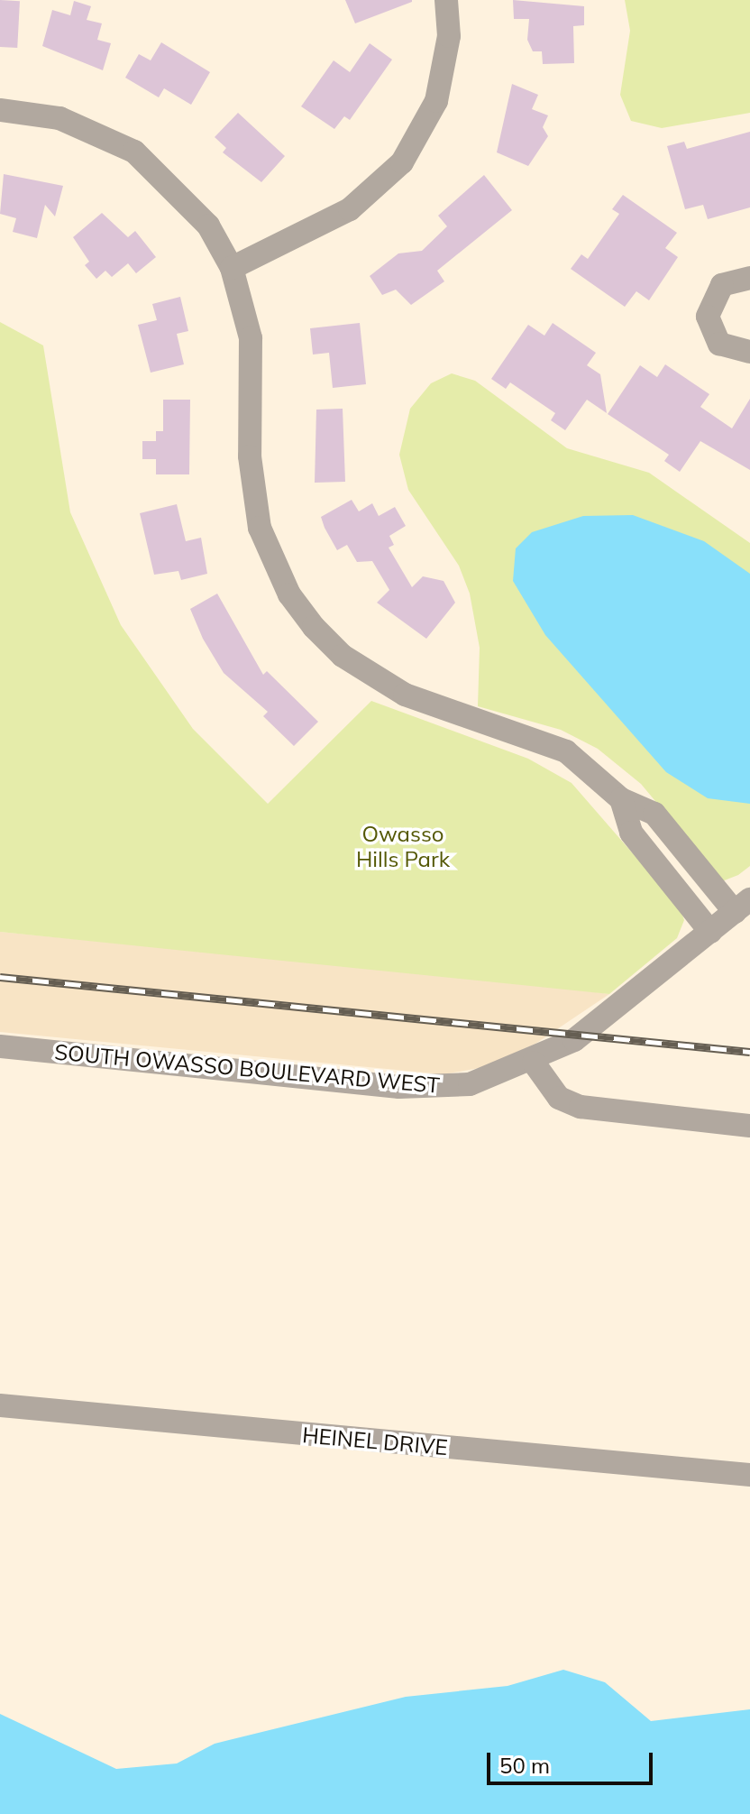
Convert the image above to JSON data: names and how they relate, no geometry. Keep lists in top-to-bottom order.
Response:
{
  "streets": {
    "street": ["SOUTH OWASSO BOULEVARD WEST", "HEINEL DRIVE"]
  },
  "parks": ["Owasso Hills Park"],
  "scale_bar": "50 m"
}
